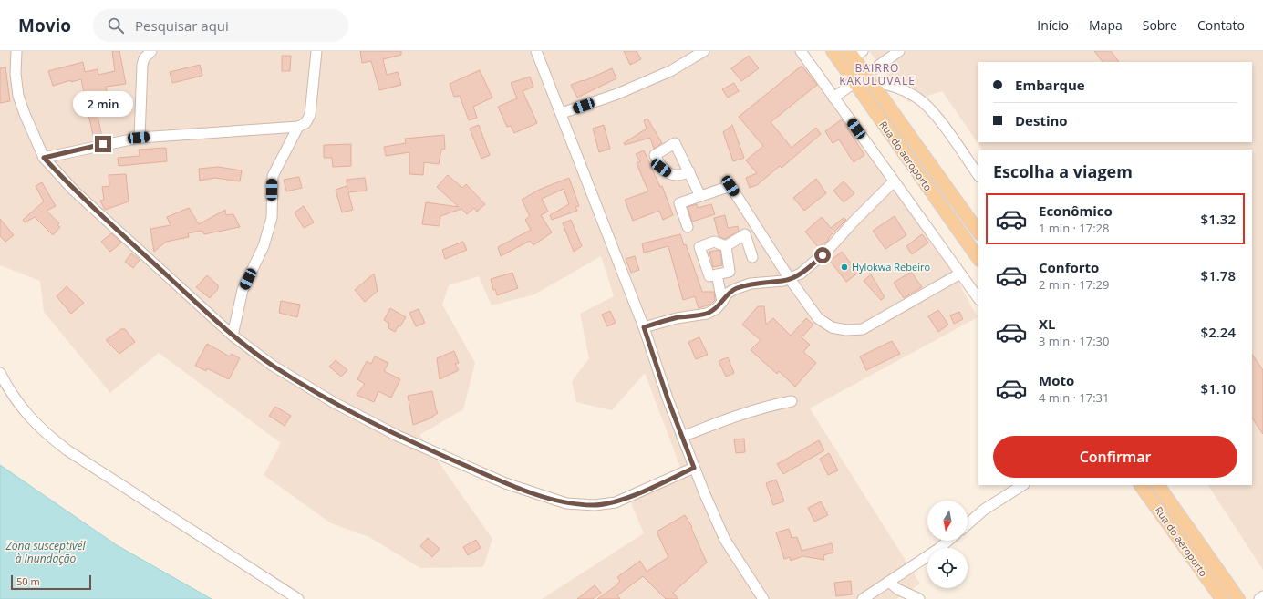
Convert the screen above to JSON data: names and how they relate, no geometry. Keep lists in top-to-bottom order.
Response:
{
  "streets": {
    "main road": ["Rua do aeroporto"]
  },
  "districts": ["BAIRRO KAKULUVALE"],
  "water": ["Zona susceptivél à Inundação"],
  "places": ["Hylokwa Rebeiro"],
  "scale_bar": "50 m",
  "north": "bottom",
  "page": {
    "header": "Movio",
    "search": "Pesquisar aqui",
    "nav": [
      "Início",
      "Mapa",
      "Sobre",
      "Contato"
    ],
    "banner": ["Embarque", "Destino"],
    "bubble": "2 min",
    "heading": "Escolha a viagem",
    "list": [
      {
        "name": "Econômico",
        "note": "1 min · 17:28",
        "value": "$1.32"
      },
      {
        "name": "Conforto",
        "note": "2 min · 17:29",
        "value": "$1.78"
      },
      {
        "name": "XL",
        "note": "3 min · 17:30",
        "value": "$2.24"
      },
      {
        "name": "Moto",
        "note": "4 min · 17:31",
        "value": "$1.10"
      }
    ],
    "buttons": "Confirmar",
    "scale": "50 m"
  }
}
